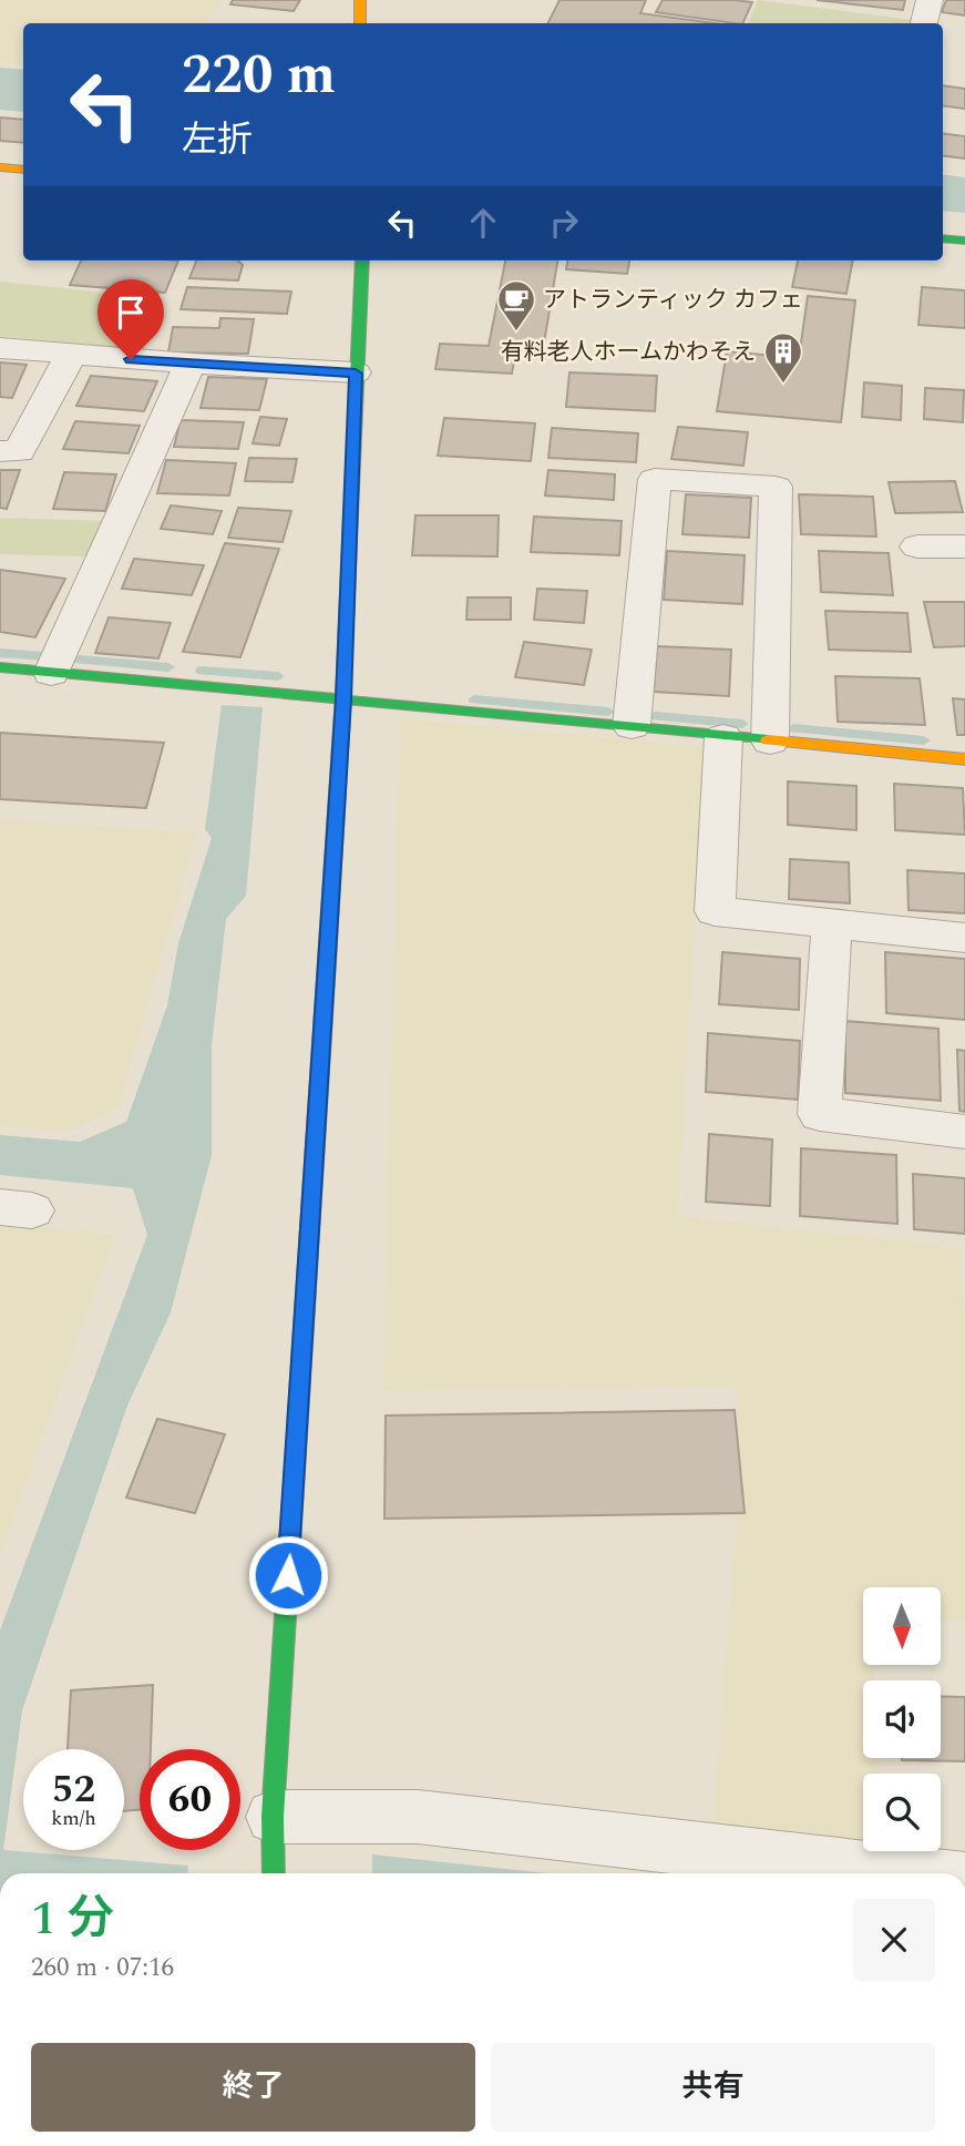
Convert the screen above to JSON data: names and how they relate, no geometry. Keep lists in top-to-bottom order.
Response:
{
  "places": {
    "cafe": ["アトランティック カフェ"],
    "building": ["有料老人ホームかわそえ"]
  },
  "north": "bottom",
  "page": {
    "turn": ["220 m", "左折"],
    "speed": "52 km/h",
    "limit": "60",
    "heading": ["1 分", "260 m · 07:16"],
    "buttons": ["終了", "共有"]
  }
}
